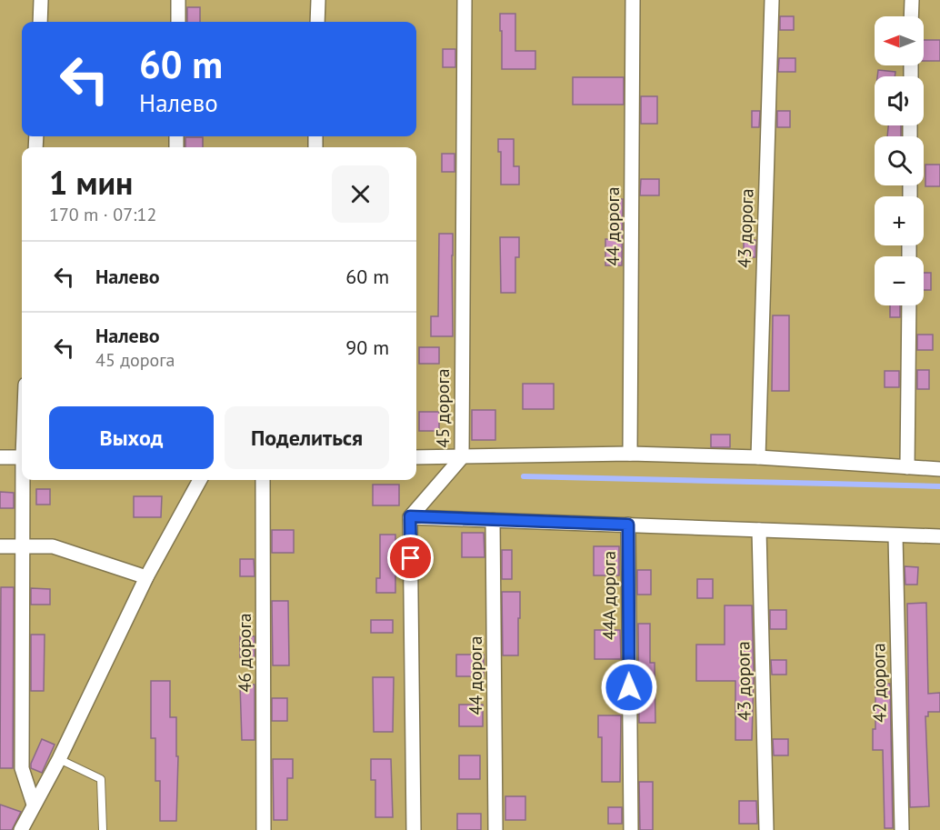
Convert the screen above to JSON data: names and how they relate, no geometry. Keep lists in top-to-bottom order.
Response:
{
  "streets": {
    "street": [
      "44 дорога",
      "43 дорога",
      "45 дорога",
      "44А дорога",
      "46 дорога",
      "42 дорога"
    ]
  },
  "north": "left",
  "page": {
    "map_buttons": ["+", "−"],
    "turn": ["60 m", "Налево"],
    "heading": ["1 мин", "170 m · 07:12"],
    "list": [
      {
        "name": "Налево",
        "value": "60 m"
      },
      {
        "name": "Налево",
        "note": "45 дорога",
        "value": "90 m"
      }
    ],
    "buttons": ["Выход", "Поделиться"]
  }
}
